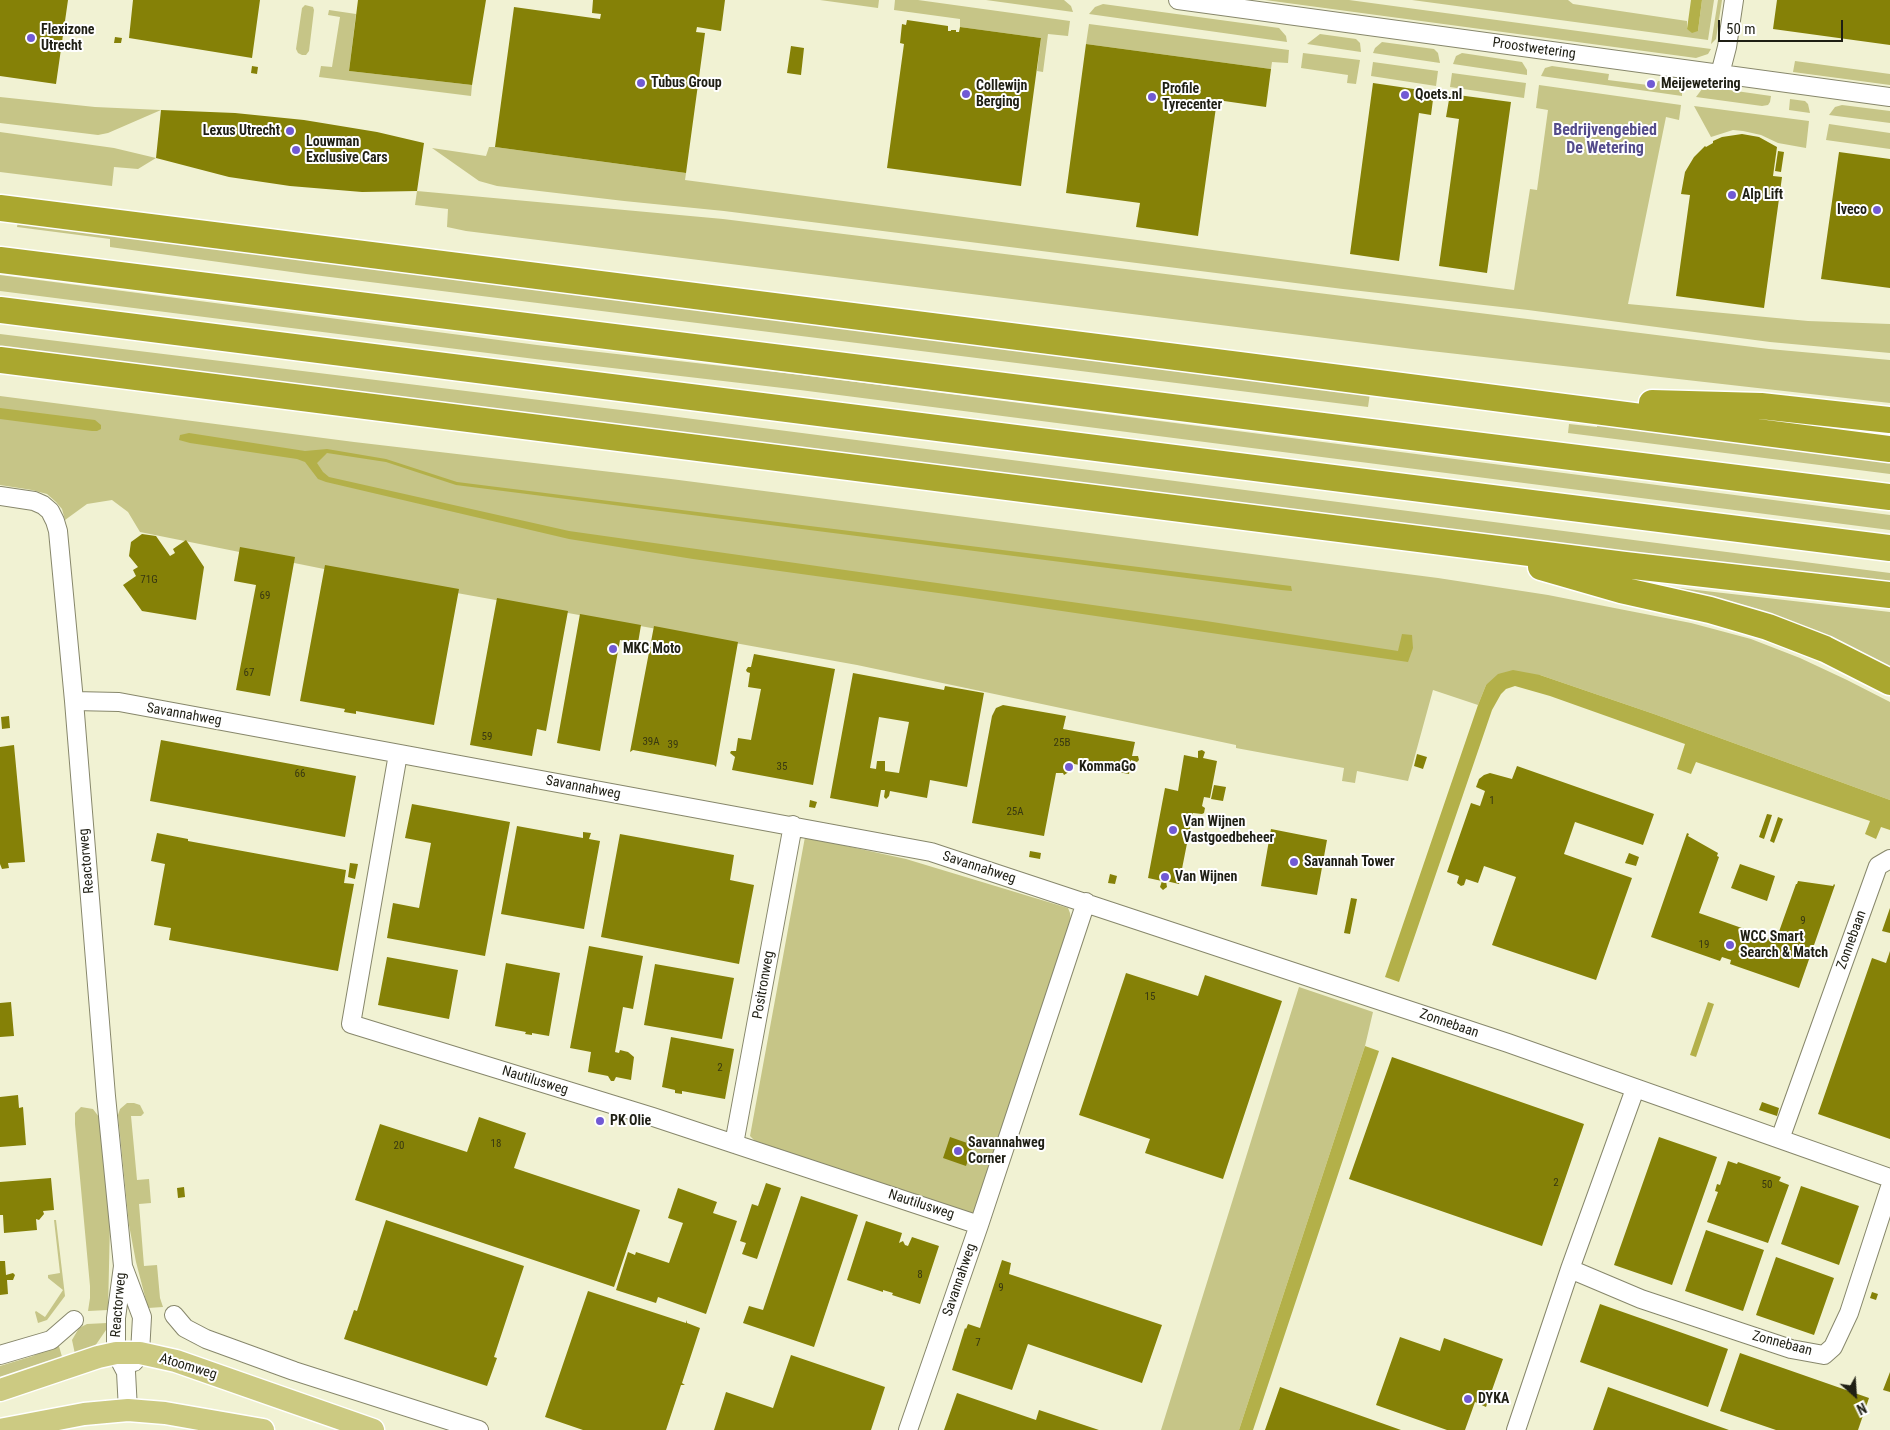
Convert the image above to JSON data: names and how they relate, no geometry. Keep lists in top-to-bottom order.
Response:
{
  "streets": {
    "main road": ["Atoomweg"],
    "street": [
      "Proostwetering",
      "Savannahweg",
      "Reactorweg",
      "Zonnebaan",
      "Positronweg",
      "Nautilusweg"
    ]
  },
  "crossings": [
    ["Savannahweg", "Reactorweg"],
    ["Savannahweg", "Zonnebaan"],
    ["Savannahweg", "Positronweg"],
    ["Savannahweg", "Nautilusweg"],
    ["Reactorweg", "Atoomweg"],
    ["Positronweg", "Nautilusweg"]
  ],
  "districts": ["Bedrijvengebied De Wetering"],
  "places": [
    "Flexizone Utrecht",
    "Tubus Group",
    "Meijewetering",
    "Collewijn Berging",
    "Qoets.nl",
    "Profile Tyrecenter",
    "Lexus Utrecht",
    "Louwman Exclusive Cars",
    "Alp Lift",
    "Iveco",
    "MKC Moto",
    "KommaGo",
    "Van Wijnen Vastgoedbeheer",
    "Savannah Tower",
    "Van Wijnen",
    "WCC Smart Search & Match",
    "PK Olie",
    "Savannahweg Corner",
    "DYKA"
  ],
  "house_numbers": [
    "71G",
    "69",
    "67",
    "59",
    "39A",
    "25B",
    "39",
    "35",
    "66",
    "1",
    "25A",
    "9",
    "19",
    "15",
    "2",
    "18",
    "20",
    "2",
    "50",
    "8",
    "9",
    "7"
  ],
  "scale_bar": "50 m",
  "north": "bottom right"
}
